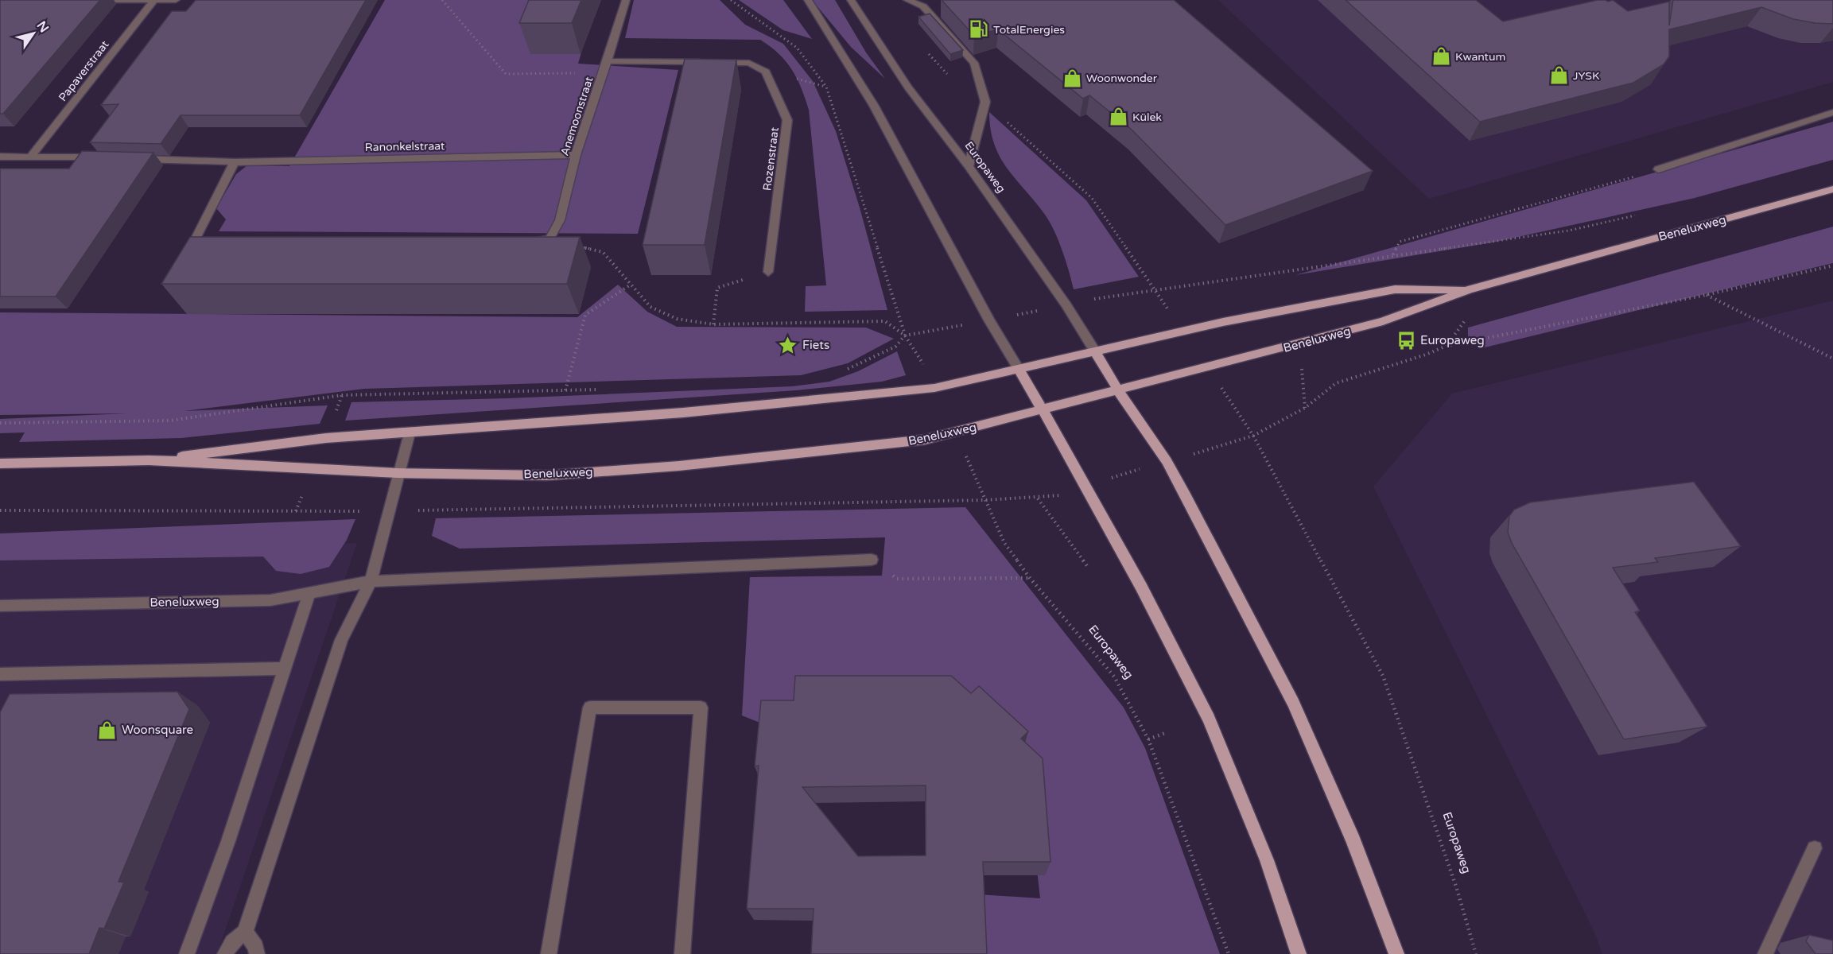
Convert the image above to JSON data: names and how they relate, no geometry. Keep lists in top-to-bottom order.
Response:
{
  "streets": {
    "main road": ["Beneluxweg"],
    "street": [
      "Papaverstraat",
      "Anemoonstraat",
      "Ranonkelstraat",
      "Rozenstraat",
      "Europaweg"
    ]
  },
  "crossings": [
    ["Anemoonstraat", "Ranonkelstraat"],
    ["Anemoonstraat", "Rozenstraat"],
    ["Europaweg", "Beneluxweg"]
  ],
  "places": {
    "fuel station": ["TotalEnergies"],
    "shop": [
      "Kwantum",
      "JYSK",
      "Woonwonder",
      "Külek",
      "Woonsquare"
    ],
    "bus stop": ["Europaweg"],
    "place": ["Fiets"]
  },
  "north": "top right"
}
